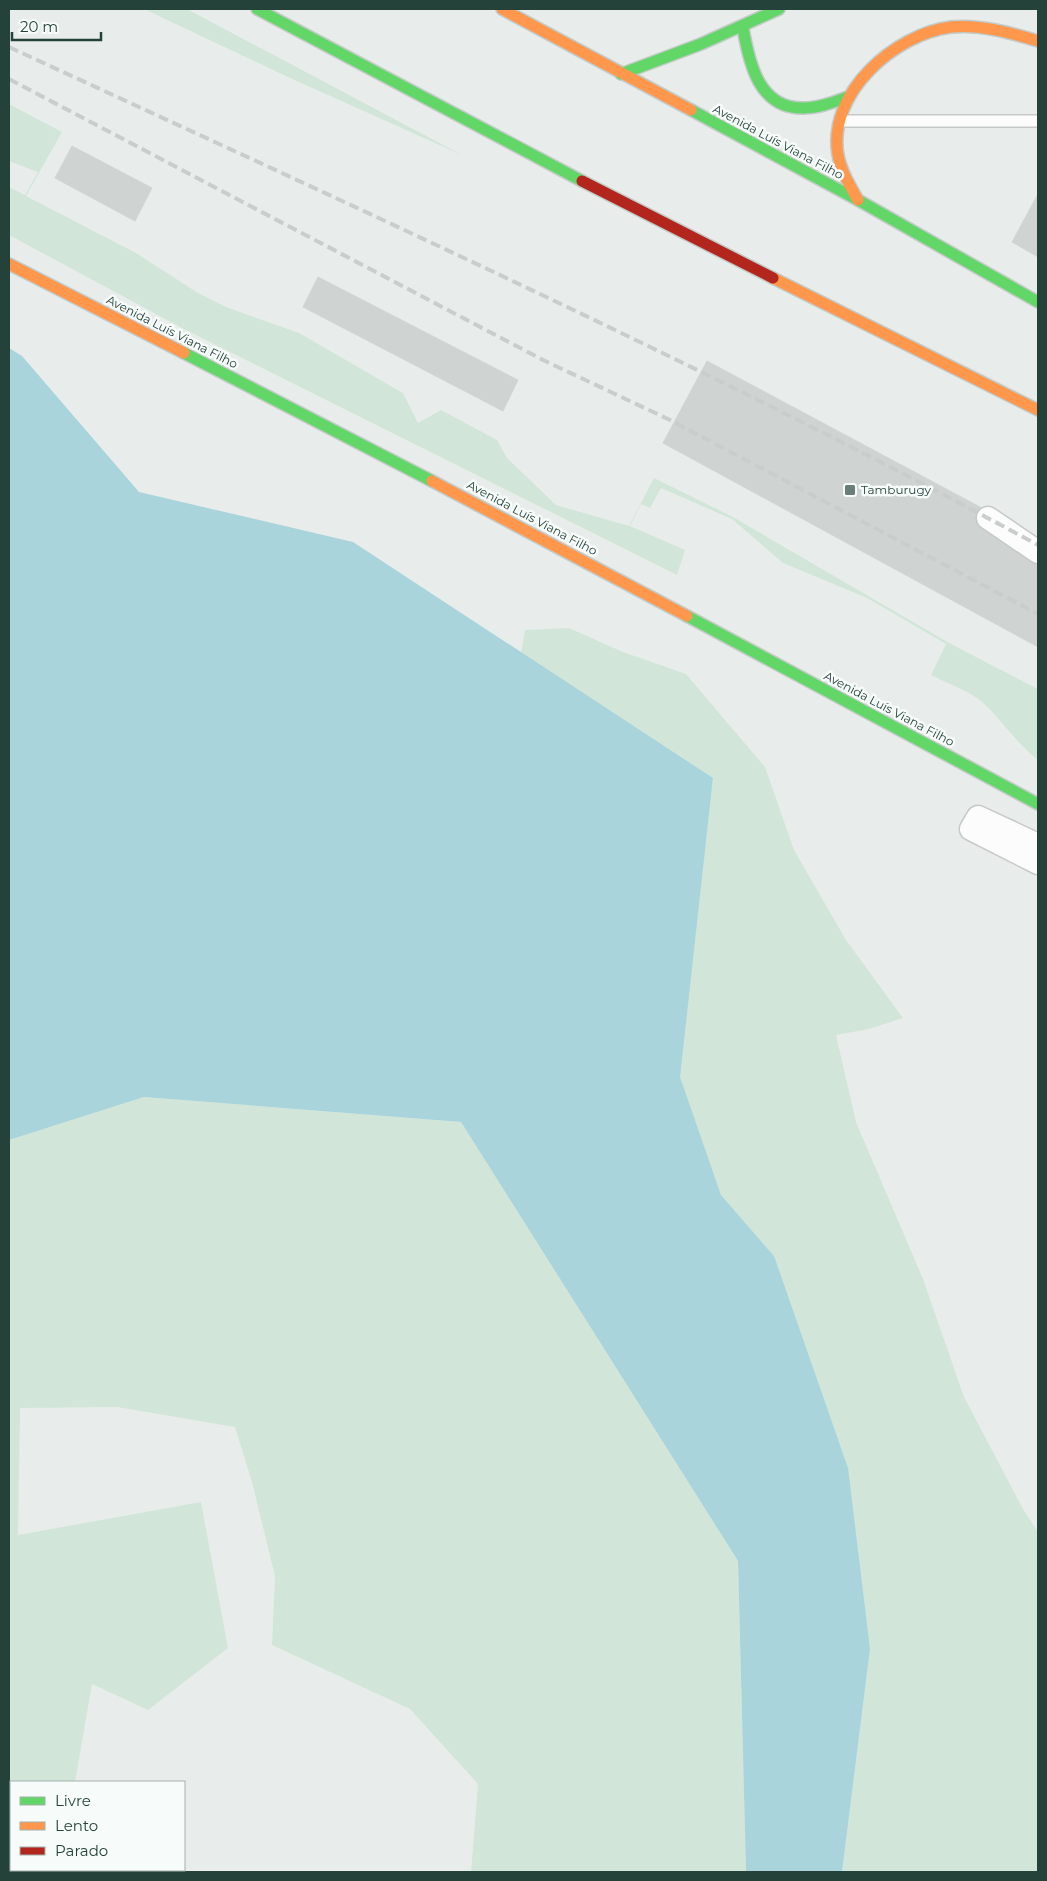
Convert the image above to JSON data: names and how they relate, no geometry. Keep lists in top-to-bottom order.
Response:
{
  "streets": {
    "main road": ["Avenida Luís Viana Filho"]
  },
  "places": {
    "transit": ["Tamburugy"]
  },
  "legend": ["Livre", "Lento", "Parado"],
  "scale_bar": "20 m"
}
